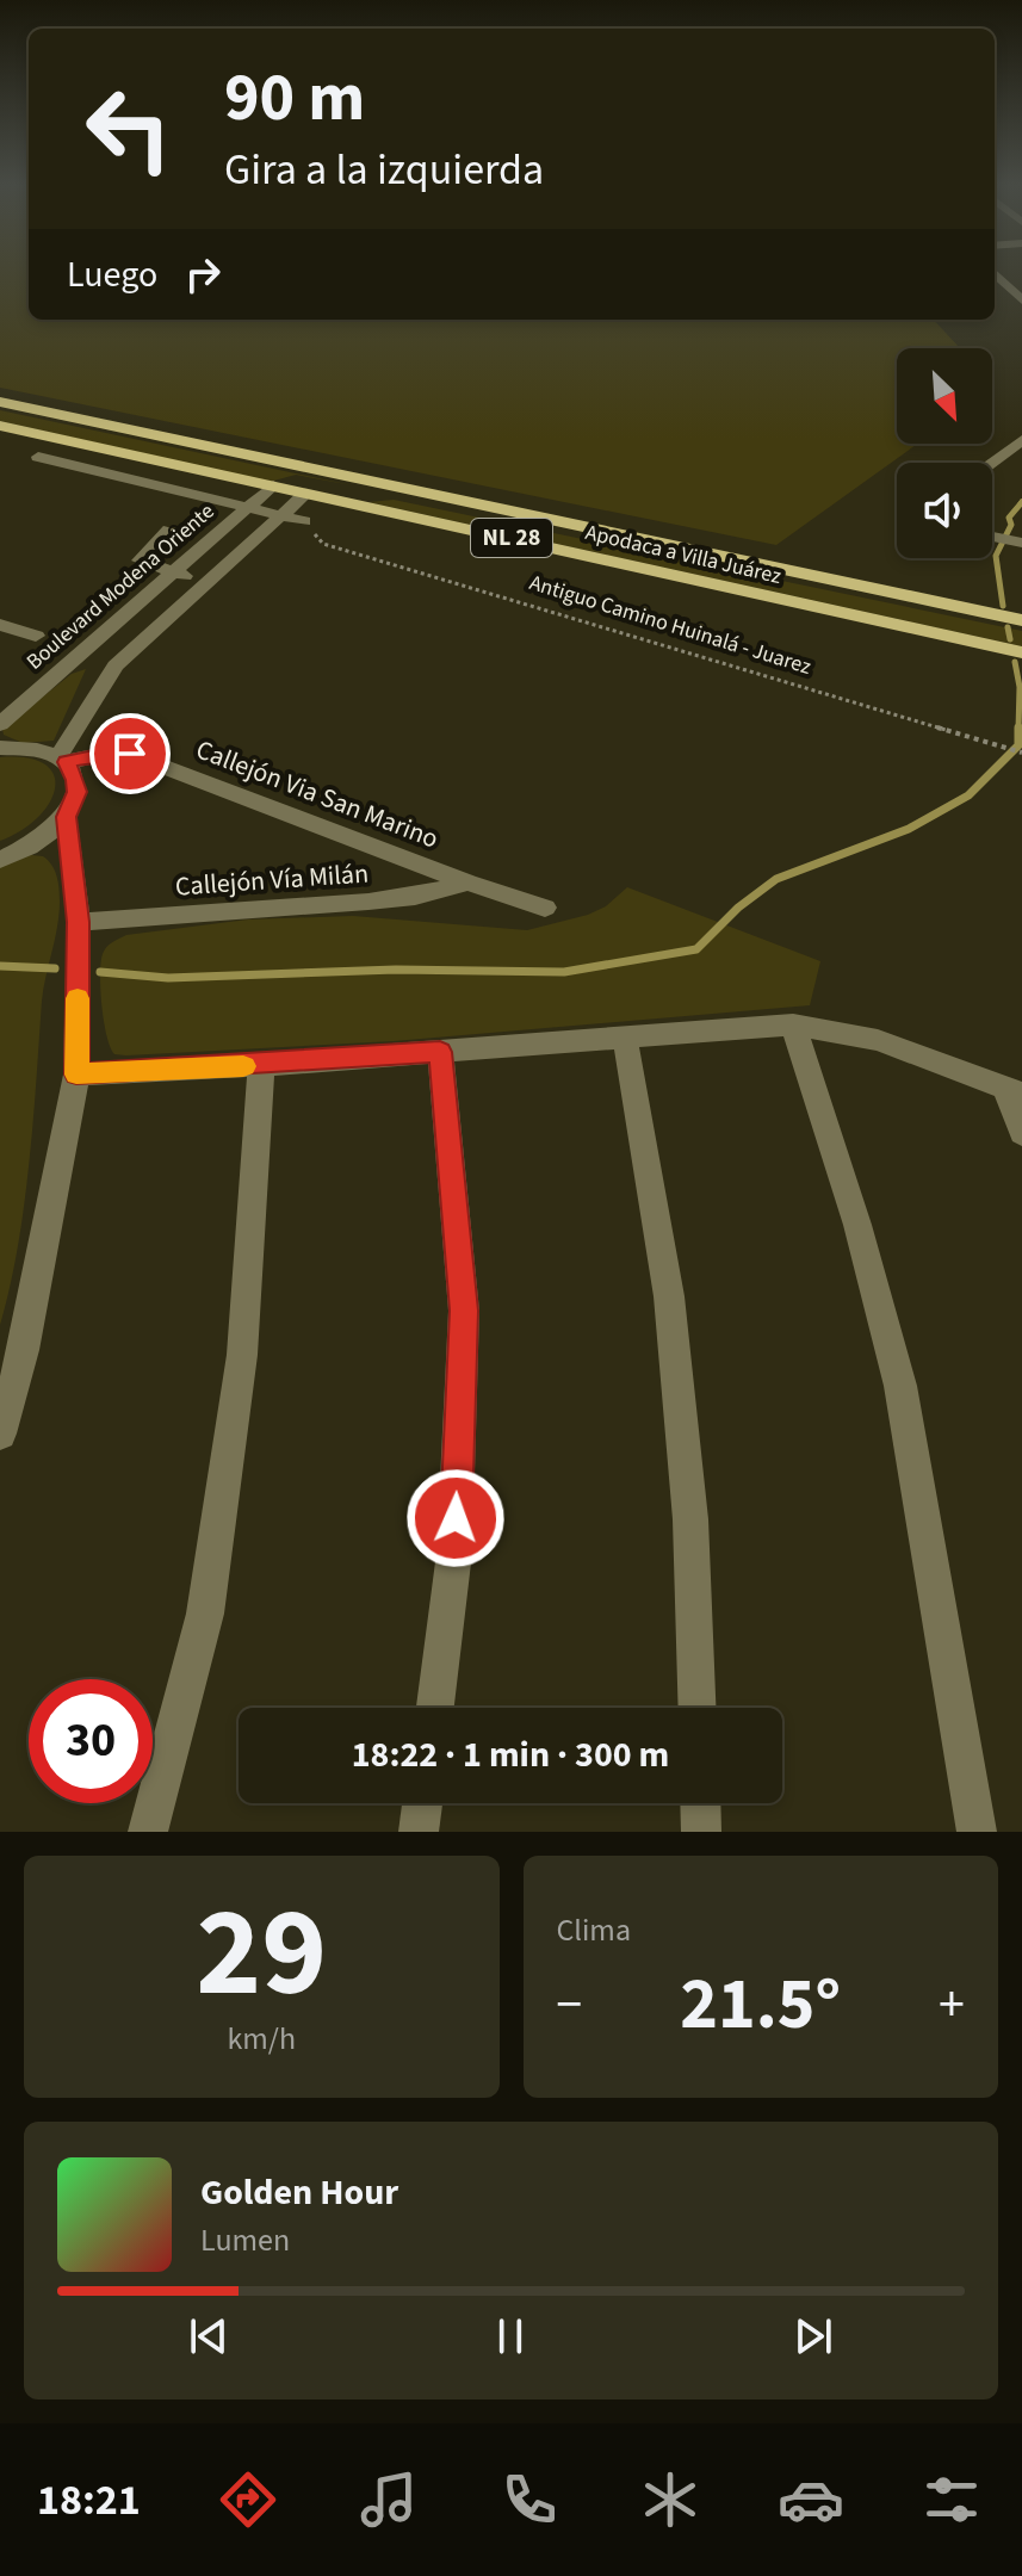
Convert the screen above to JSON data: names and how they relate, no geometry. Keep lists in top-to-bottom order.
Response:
{
  "streets": {
    "main road": ["NL 28", "Apodaca a Villa Juárez"],
    "street": ["Boulevard Modena Oriente", "Callejón Via San Marino", "Callejón Vía Milán"],
    "path": ["Antiguo Camino Huinalá - Juarez"]
  },
  "crossings": [
    ["Apodaca a Villa Juárez", "Boulevard Modena Oriente"],
    ["Callejón Via San Marino", "Callejón Vía Milán"]
  ],
  "north": "bottom right",
  "page": {
    "turn": ["90 m", "Gira a la izquierda"],
    "then": "Luego",
    "limit": "30",
    "trip": "18:22 · 1 min · 300 m",
    "tile": [
      ["29", "km/h"],
      "Clima"
    ],
    "heat": ["−", "21.5°", "+"],
    "song": ["Golden Hour", "Lumen"],
    "tabs": "18:21"
  }
}
